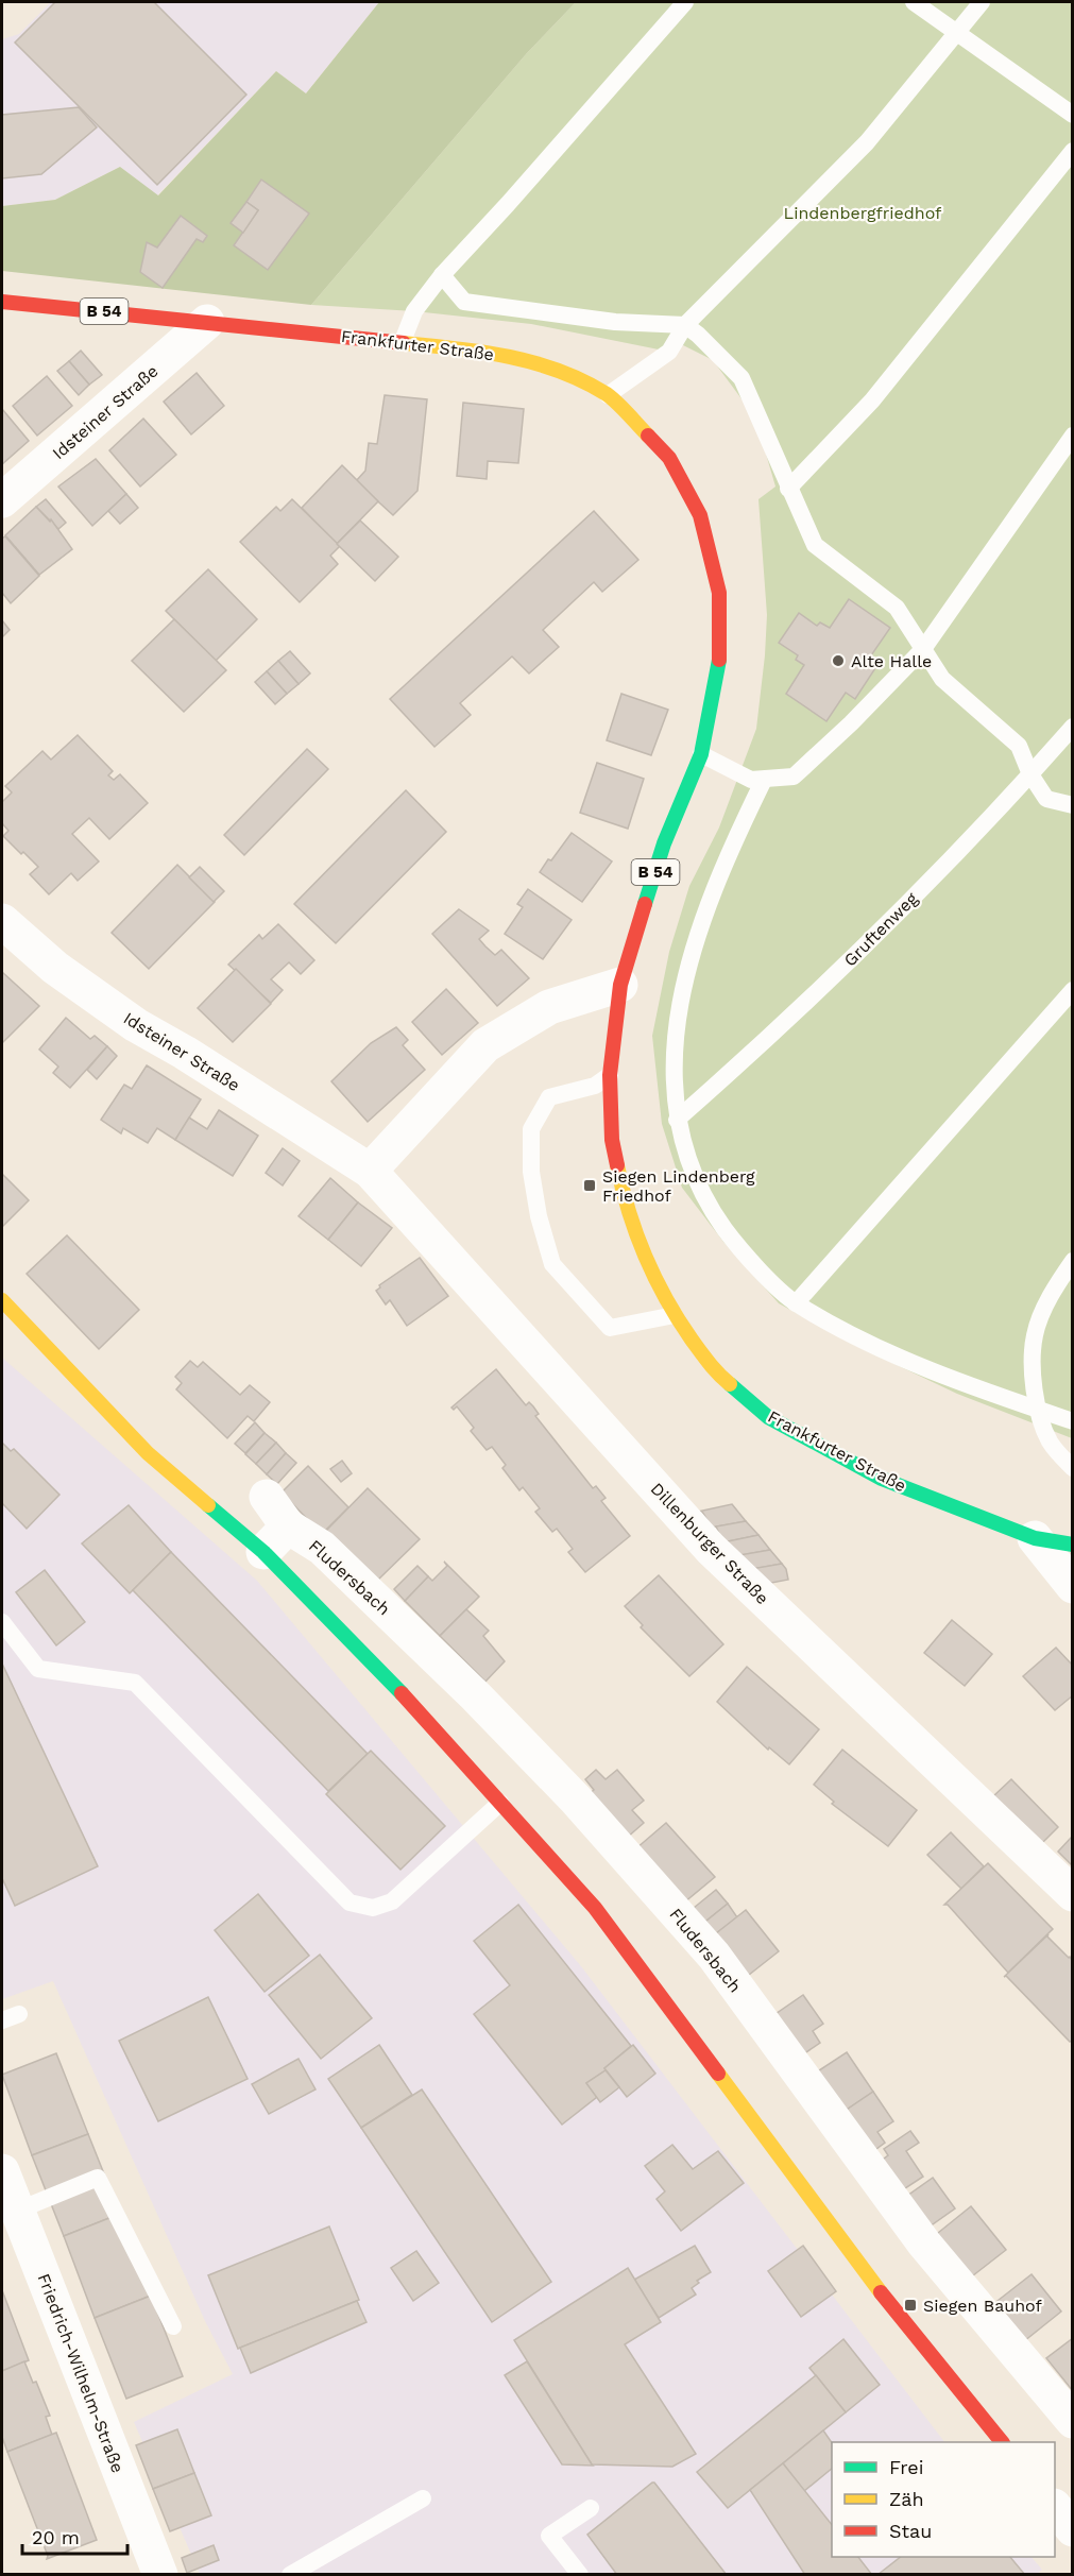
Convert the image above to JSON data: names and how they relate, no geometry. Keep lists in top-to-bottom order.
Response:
{
  "streets": {
    "main road": ["B 54", "Frankfurter Straße"],
    "street": [
      "Idsteiner Straße",
      "Dillenburger Straße",
      "Fludersbach",
      "Friedrich-Wilhelm-Straße"
    ],
    "lane": ["Gruftenweg"]
  },
  "crossings": [
    ["Frankfurter Straße", "Idsteiner Straße"],
    ["Idsteiner Straße", "Dillenburger Straße"]
  ],
  "parks": ["Lindenbergfriedhof"],
  "places": {
    "other": ["Alte Halle"],
    "transit": ["Siegen Lindenberg Friedhof", "Siegen Bauhof"]
  },
  "legend": ["Frei", "Zäh", "Stau"],
  "scale_bar": "20 m"
}
